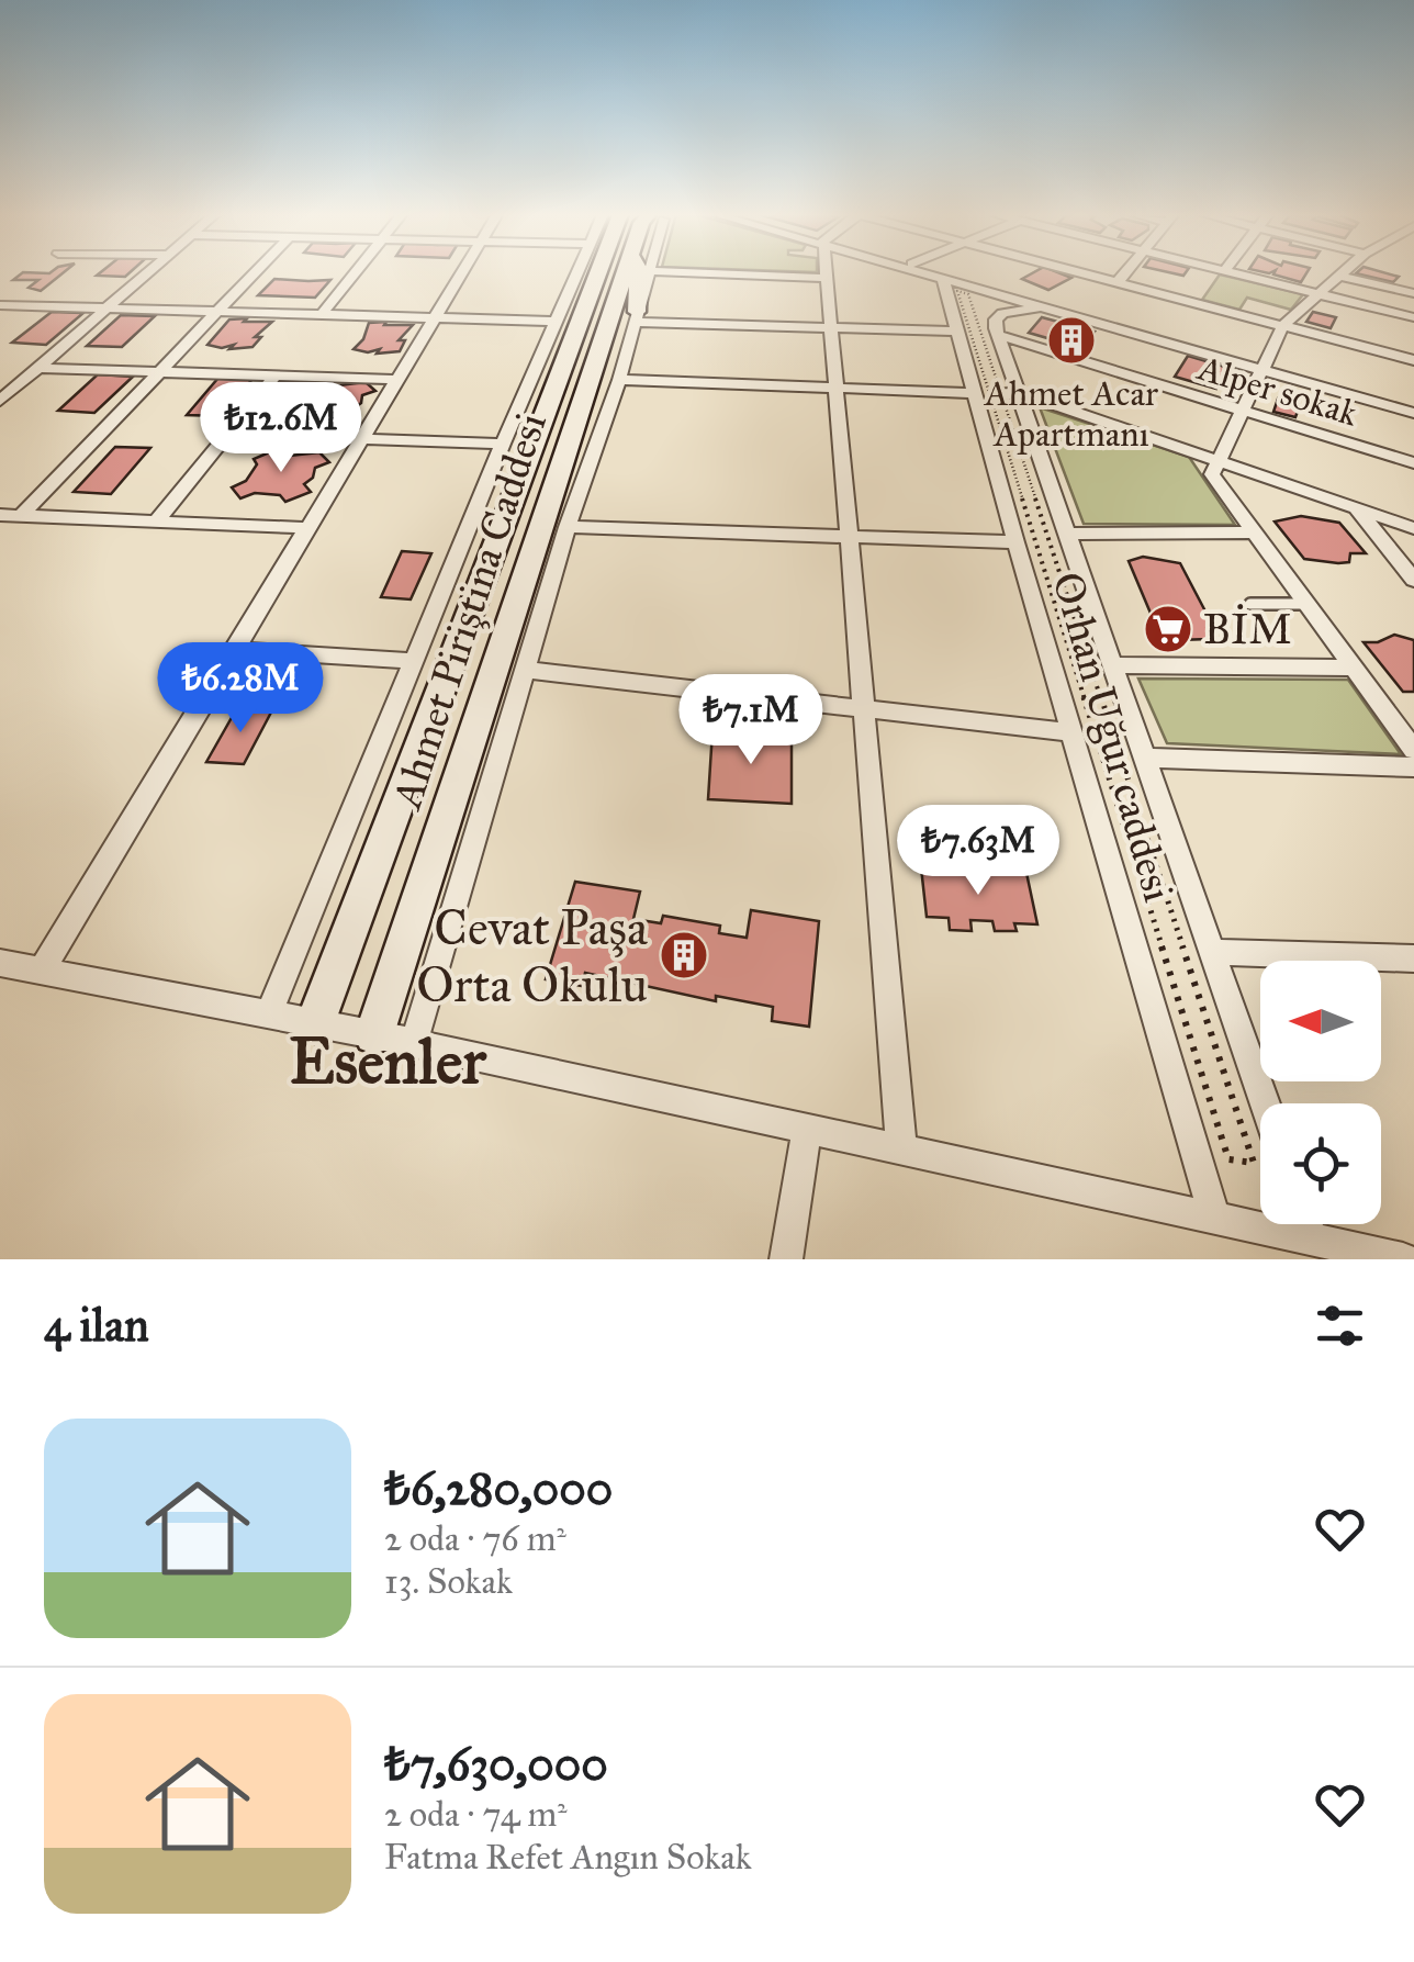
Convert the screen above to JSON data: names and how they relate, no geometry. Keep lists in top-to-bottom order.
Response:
{
  "streets": {
    "street": ["Alper sokak", "Ahmet Piriştina Caddesi", "Orhan Uğur caddesi"]
  },
  "districts": ["Esenler"],
  "places": {
    "building": ["Ahmet Acar Apartmanı", "Cevat Paşa Orta Okulu"],
    "supermarket": ["BİM"]
  },
  "north": "left",
  "page": {
    "price": [
      "₺12.6M",
      "₺6.28M",
      "₺7.1M",
      "₺7.63M"
    ],
    "heading": "4 ilan",
    "list": [
      {
        "name": "₺6,280,000",
        "note": "2 oda · 76 m² · 13. Sokak"
      },
      {
        "name": "₺7,630,000",
        "note": "2 oda · 74 m² · Fatma Refet Angın Sokak"
      }
    ]
  }
}
